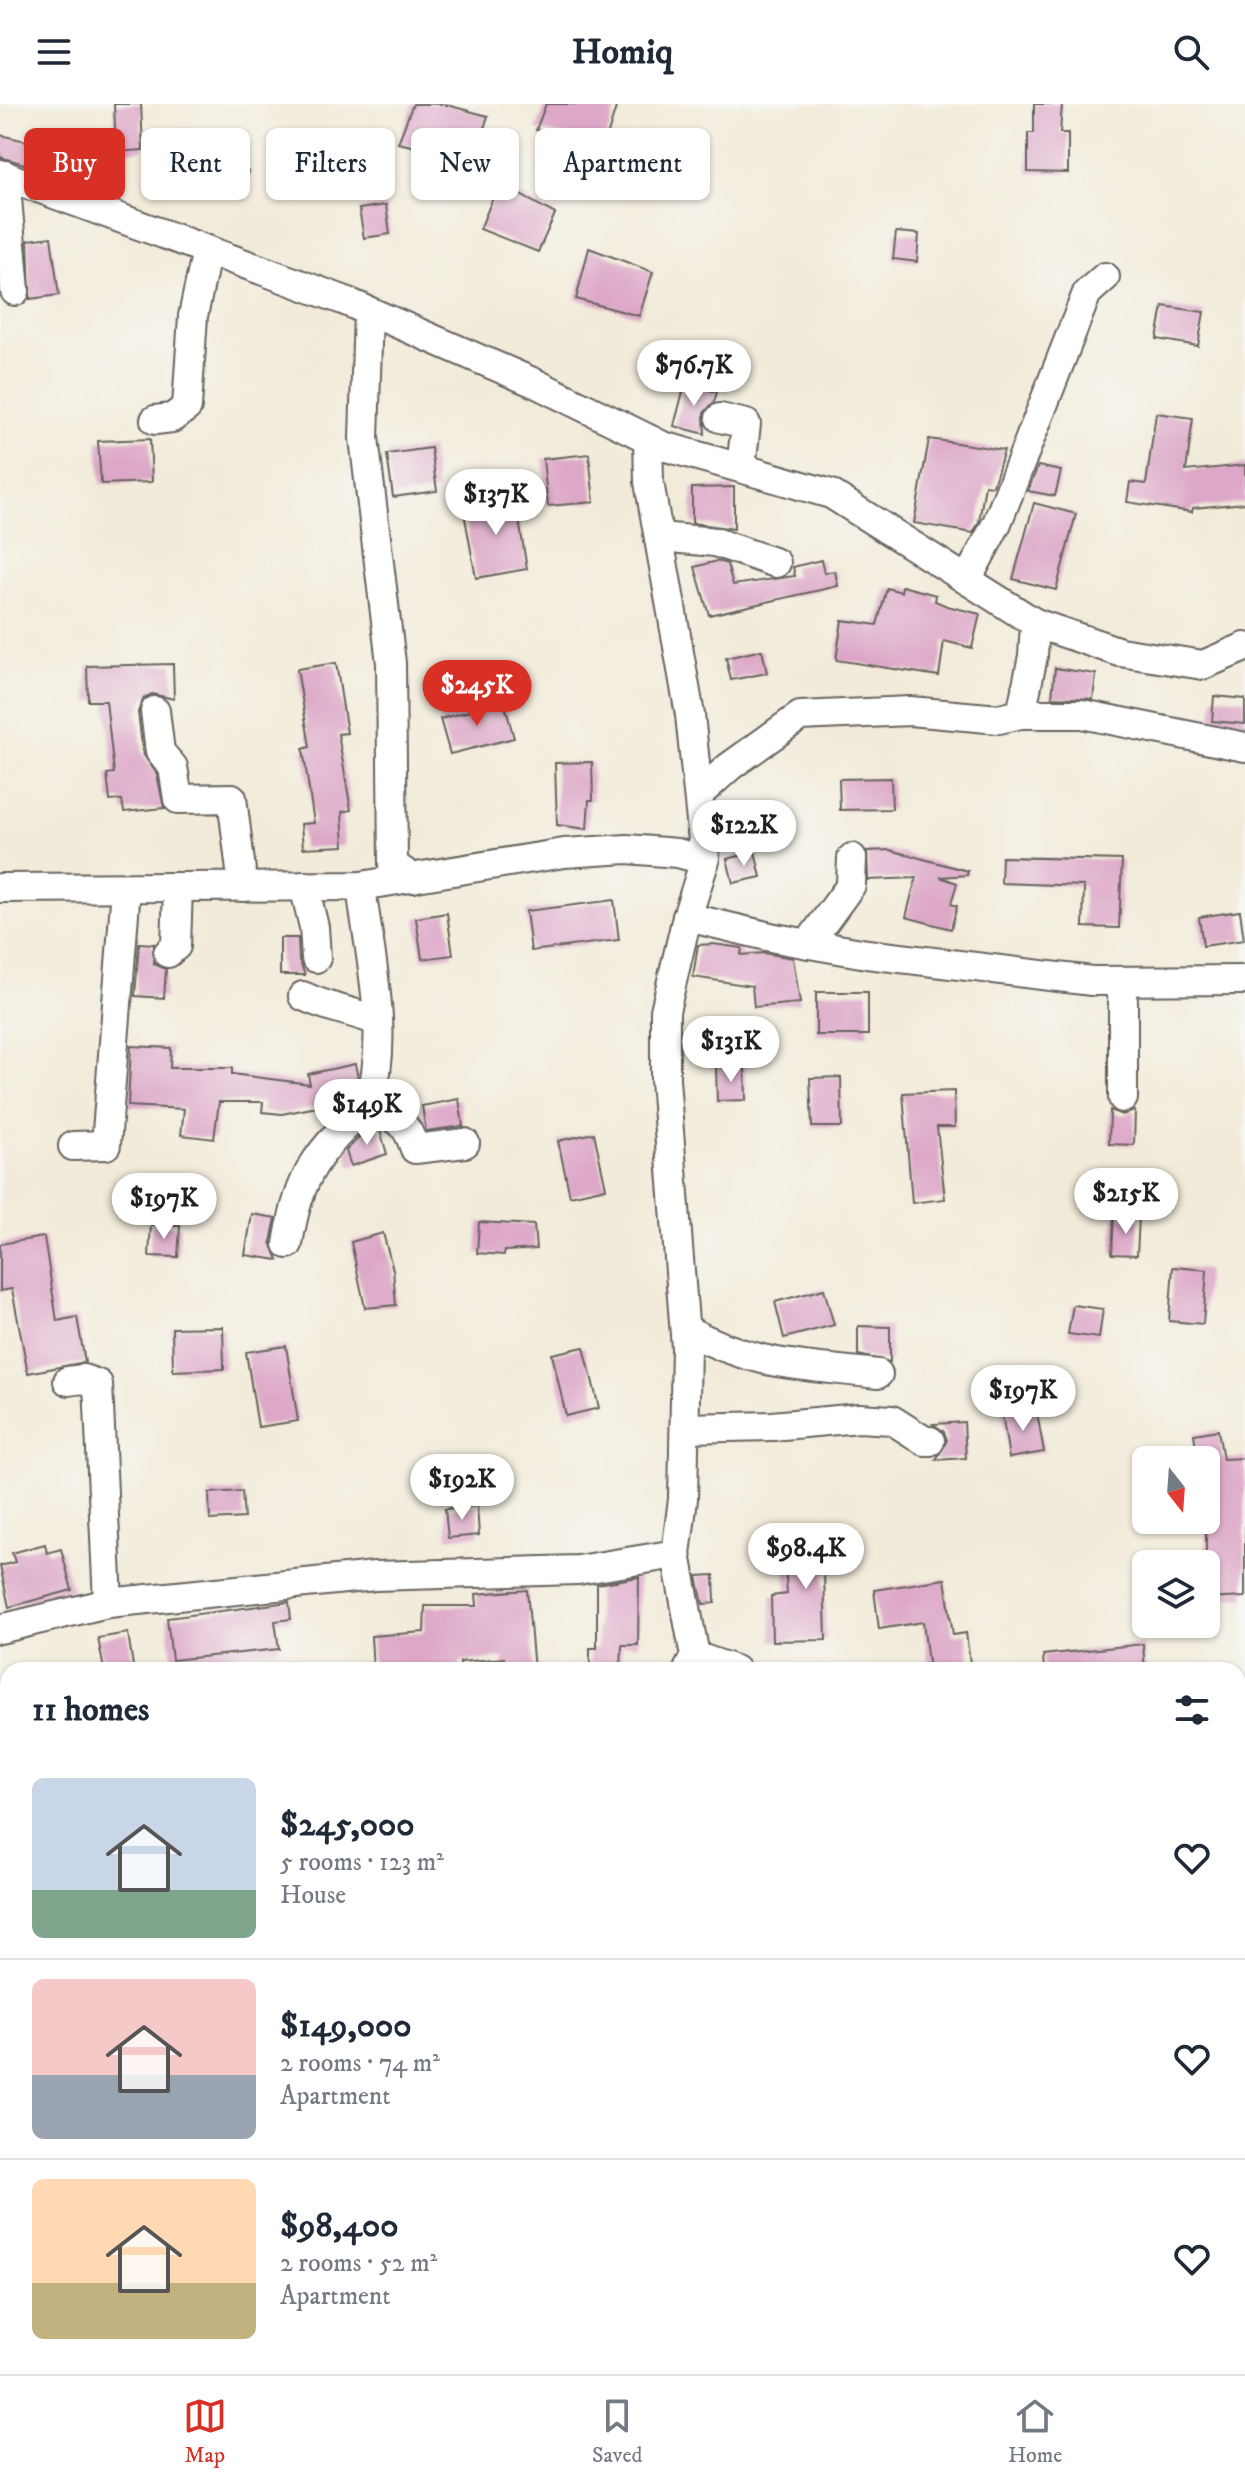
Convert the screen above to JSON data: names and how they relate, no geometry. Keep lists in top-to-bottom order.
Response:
{
  "north": "bottom",
  "page": {
    "header": "Homiq",
    "chip": [
      "Buy",
      "Rent",
      "Filters",
      "New",
      "Apartment"
    ],
    "price": [
      "$76.7K",
      "$137K",
      "$245K",
      "$122K",
      "$131K",
      "$149K",
      "$215K",
      "$197K",
      "$197K",
      "$192K",
      "$98.4K"
    ],
    "heading": "11 homes",
    "list": [
      {
        "name": "$245,000",
        "note": "5 rooms · 123 m² · House"
      },
      {
        "name": "$149,000",
        "note": "2 rooms · 74 m² · Apartment"
      },
      {
        "name": "$98,400",
        "note": "2 rooms · 52 m² · Apartment"
      }
    ],
    "tabs": ["Map", "Saved", "Home"]
  }
}
